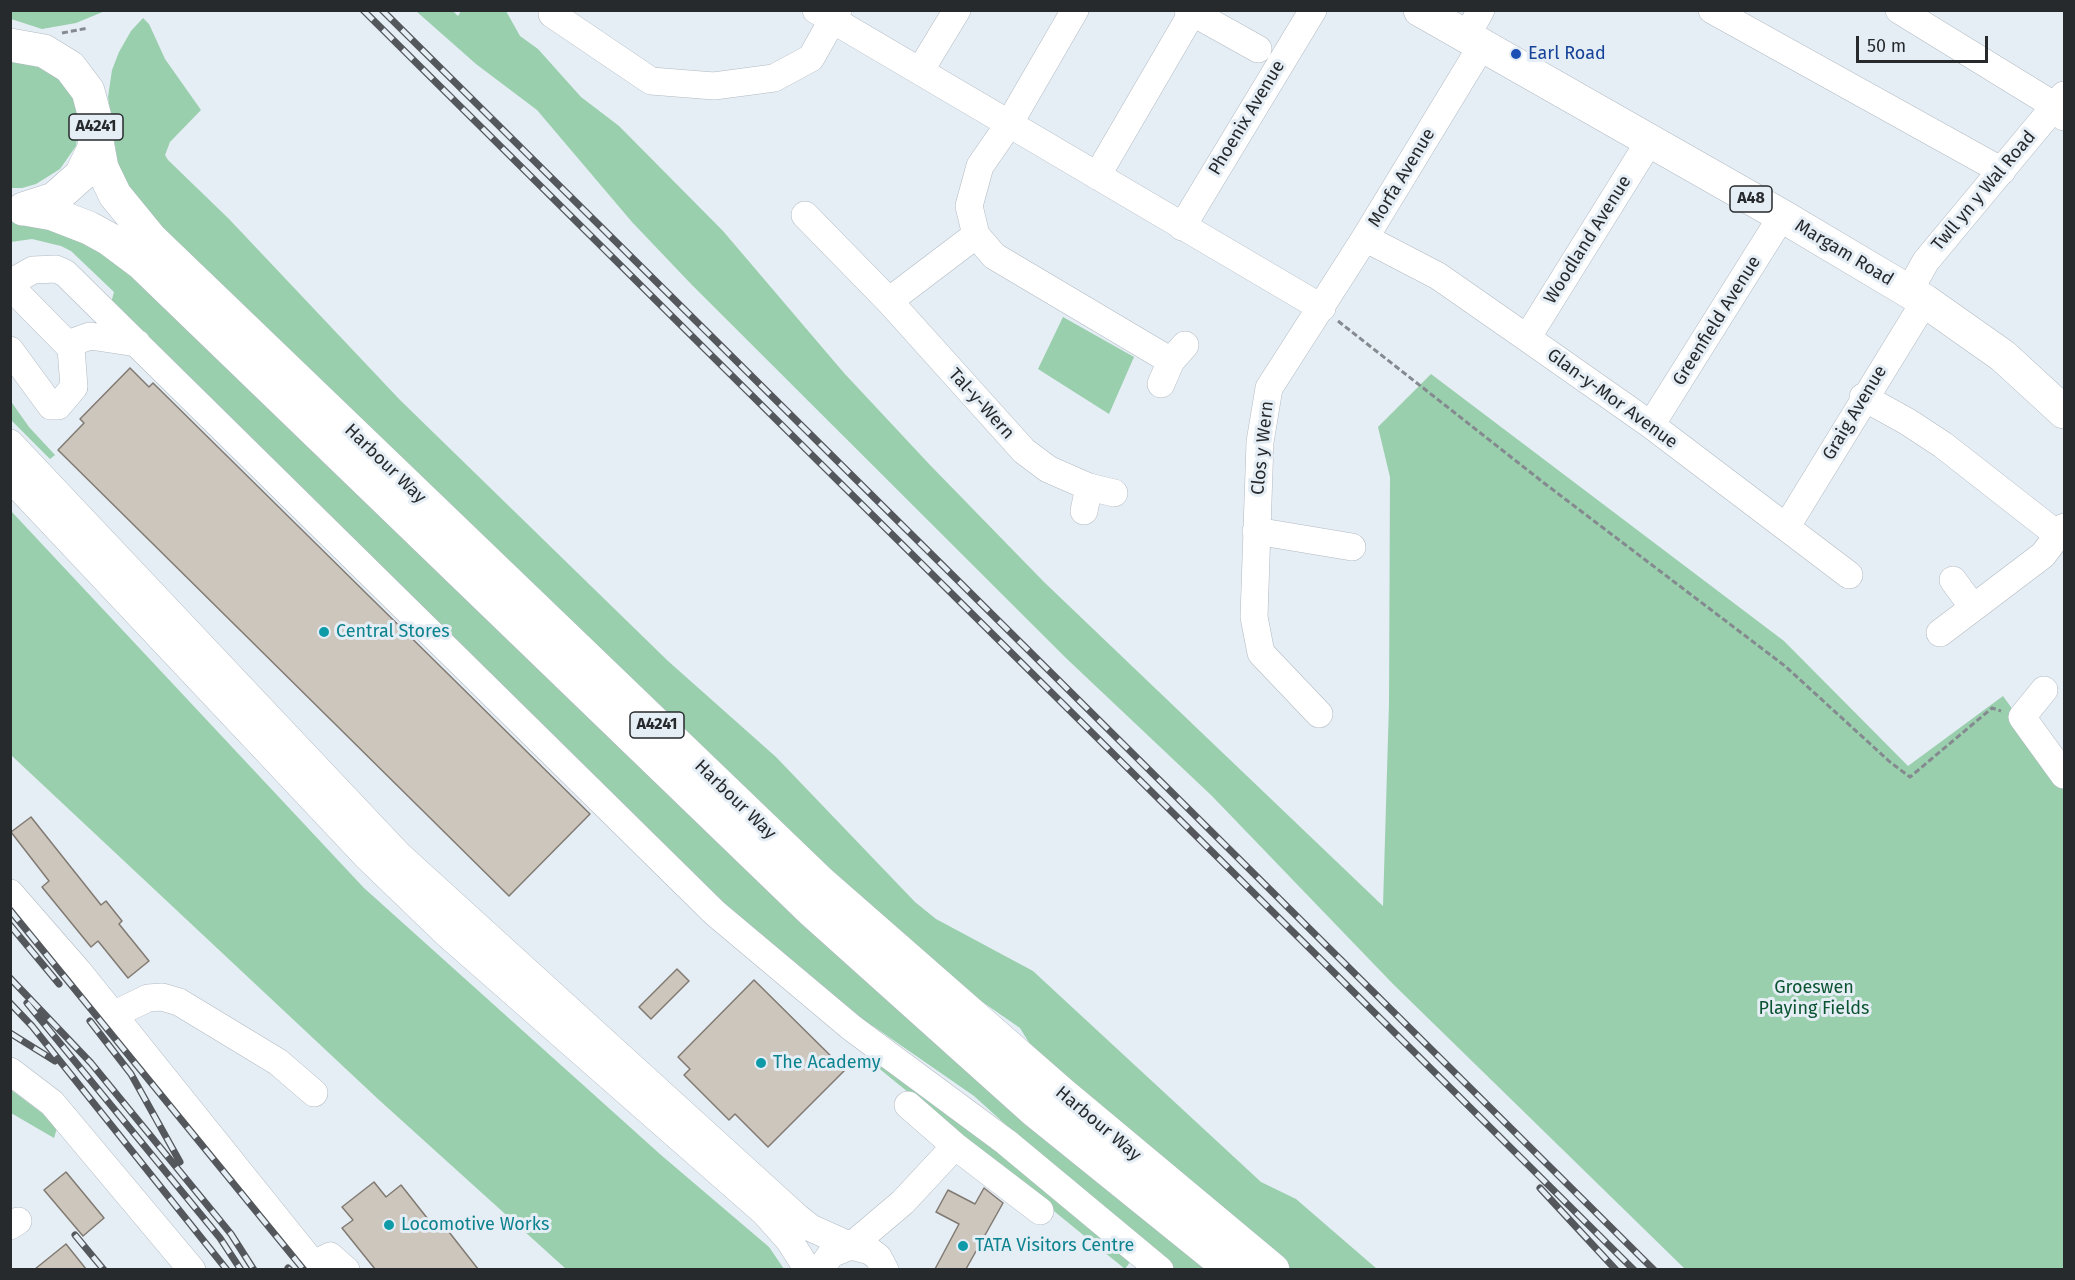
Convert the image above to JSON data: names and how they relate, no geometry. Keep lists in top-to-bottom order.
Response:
{
  "streets": {
    "main road": [
      "A4241",
      "A48",
      "Margam Road",
      "Harbour Way"
    ],
    "street": [
      "Phoenix Avenue",
      "Morfa Avenue",
      "Twll yn y Wal Road",
      "Woodland Avenue",
      "Greenfield Avenue",
      "Glan-y-Mor Avenue",
      "Tal-y-Wern",
      "Graig Avenue",
      "Clos y Wern"
    ]
  },
  "crossings": [
    ["A4241", "Harbour Way"],
    ["Morfa Avenue", "Margam Road"],
    ["Morfa Avenue", "Glan-y-Mor Avenue"],
    ["Morfa Avenue", "Clos y Wern"],
    ["Twll yn y Wal Road", "Margam Road"],
    ["Twll yn y Wal Road", "Graig Avenue"],
    ["Woodland Avenue", "Margam Road"],
    ["Woodland Avenue", "Glan-y-Mor Avenue"],
    ["Margam Road", "Greenfield Avenue"],
    ["Margam Road", "Graig Avenue"],
    ["Greenfield Avenue", "Glan-y-Mor Avenue"],
    ["Glan-y-Mor Avenue", "Graig Avenue"]
  ],
  "parks": ["Groeswen Playing Fields"],
  "places": [
    "Earl Road",
    "Central Stores",
    "The Academy",
    "Locomotive Works",
    "TATA Visitors Centre"
  ],
  "scale_bar": "50 m"
}
